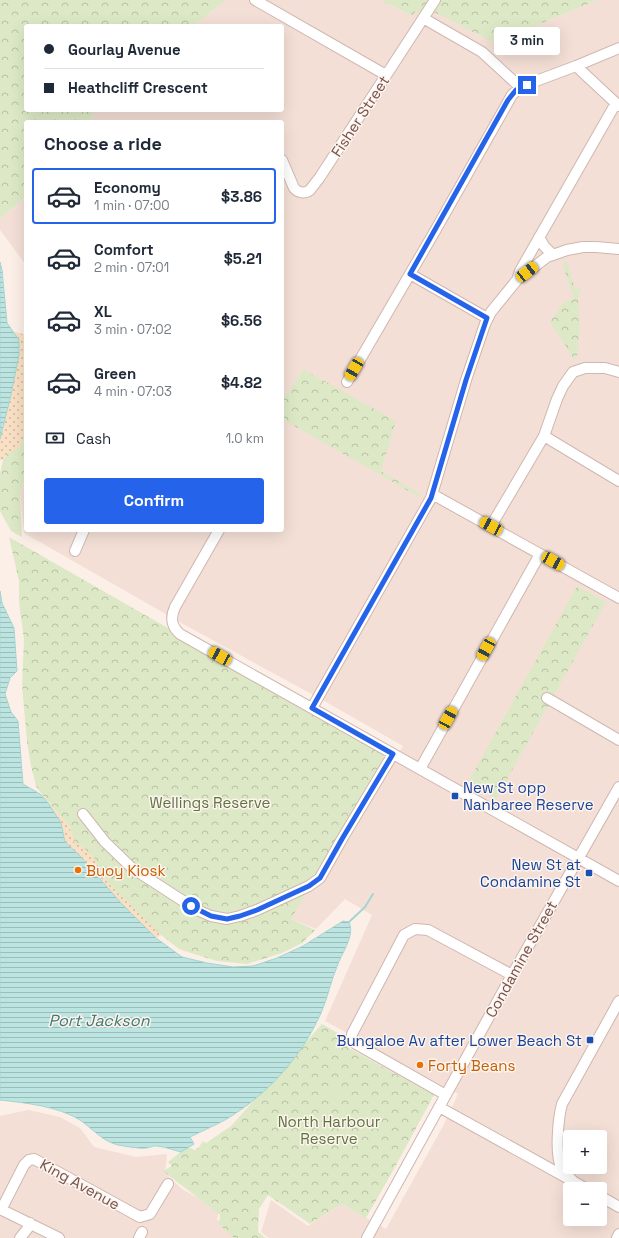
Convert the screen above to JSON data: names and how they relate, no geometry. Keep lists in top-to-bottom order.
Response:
{
  "streets": {
    "street": ["Fisher Street", "Condamine Street", "King Avenue"]
  },
  "water": ["Port Jackson"],
  "parks": ["Wellings Reserve", "North Harbour Reserve"],
  "places": {
    "transit": ["New St opp Nanbaree Reserve", "New St at Condamine St", "Bungaloe Av after Lower Beach St"],
    "other": ["Buoy Kiosk", "Forty Beans"]
  },
  "page": {
    "banner": ["Gourlay Avenue", "Heathcliff Crescent"],
    "bubble": "3 min",
    "heading": "Choose a ride",
    "list": [
      {
        "name": "Economy",
        "note": "1 min · 07:00",
        "value": "$3.86"
      },
      {
        "name": "Comfort",
        "note": "2 min · 07:01",
        "value": "$5.21"
      },
      {
        "name": "XL",
        "note": "3 min · 07:02",
        "value": "$6.56"
      },
      {
        "name": "Green",
        "note": "4 min · 07:03",
        "value": "$4.82"
      }
    ],
    "pay": ["Cash", "1.0 km"],
    "buttons": "Confirm",
    "map_buttons": ["+", "−"]
  }
}
